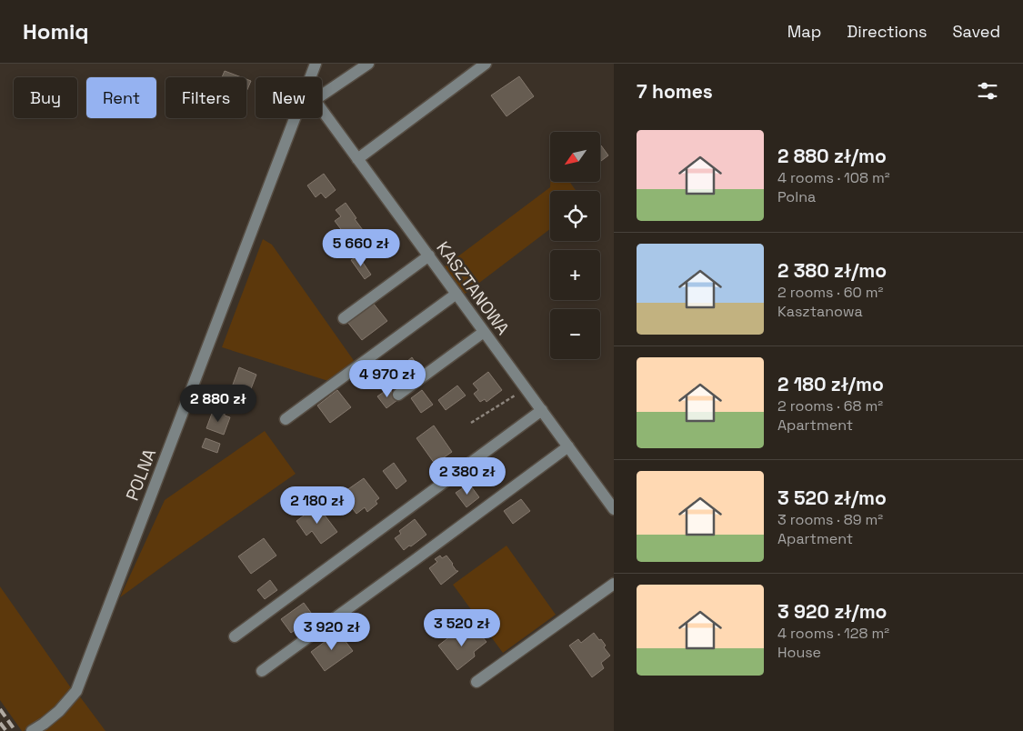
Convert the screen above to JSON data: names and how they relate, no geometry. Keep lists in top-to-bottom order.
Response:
{
  "streets": {
    "street": ["KASZTANOWA", "POLNA"]
  },
  "north": "bottom left",
  "page": {
    "header": "Homiq",
    "nav": ["Map", "Directions", "Saved"],
    "heading": "7 homes",
    "chip": [
      "Buy",
      "Rent",
      "Filters",
      "New"
    ],
    "list": [
      {
        "name": "2 880 zł/mo",
        "note": "4 rooms · 108 m² · Polna"
      },
      {
        "name": "2 380 zł/mo",
        "note": "2 rooms · 60 m² · Kasztanowa"
      },
      {
        "name": "2 180 zł/mo",
        "note": "2 rooms · 68 m² · Apartment"
      },
      {
        "name": "3 520 zł/mo",
        "note": "3 rooms · 89 m² · Apartment"
      },
      {
        "name": "3 920 zł/mo",
        "note": "4 rooms · 128 m² · House"
      }
    ],
    "map_buttons": ["+", "−"],
    "price": [
      "5 660 zł",
      "4 970 zł",
      "2 880 zł",
      "2 380 zł",
      "2 180 zł",
      "3 520 zł",
      "3 920 zł"
    ]
  }
}
